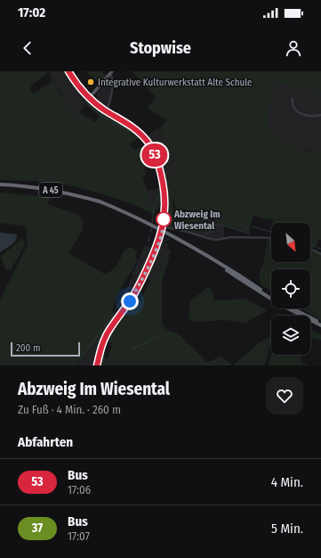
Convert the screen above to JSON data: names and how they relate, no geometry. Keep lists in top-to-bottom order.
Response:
{
  "streets": {
    "highway": ["A 45"]
  },
  "places": ["Integrative Kulturwerkstatt Alte Schule", "Abzweig Im Wiesental"],
  "lines": ["bus line 53"],
  "scale_bar": "200 m",
  "north": "bottom right",
  "page": {
    "status": "17:02",
    "header": "Stopwise",
    "on_map": "53",
    "scale": "200 m",
    "heading": [
      ["Abzweig Im Wiesental", "Zu Fuß · 4 Min. · 260 m"],
      "Abfahrten"
    ],
    "list": [
      {
        "mark": "53",
        "name": "Bus",
        "note": "17:06",
        "value": "4 Min."
      },
      {
        "mark": "37",
        "name": "Bus",
        "note": "17:07",
        "value": "5 Min."
      }
    ]
  }
}
